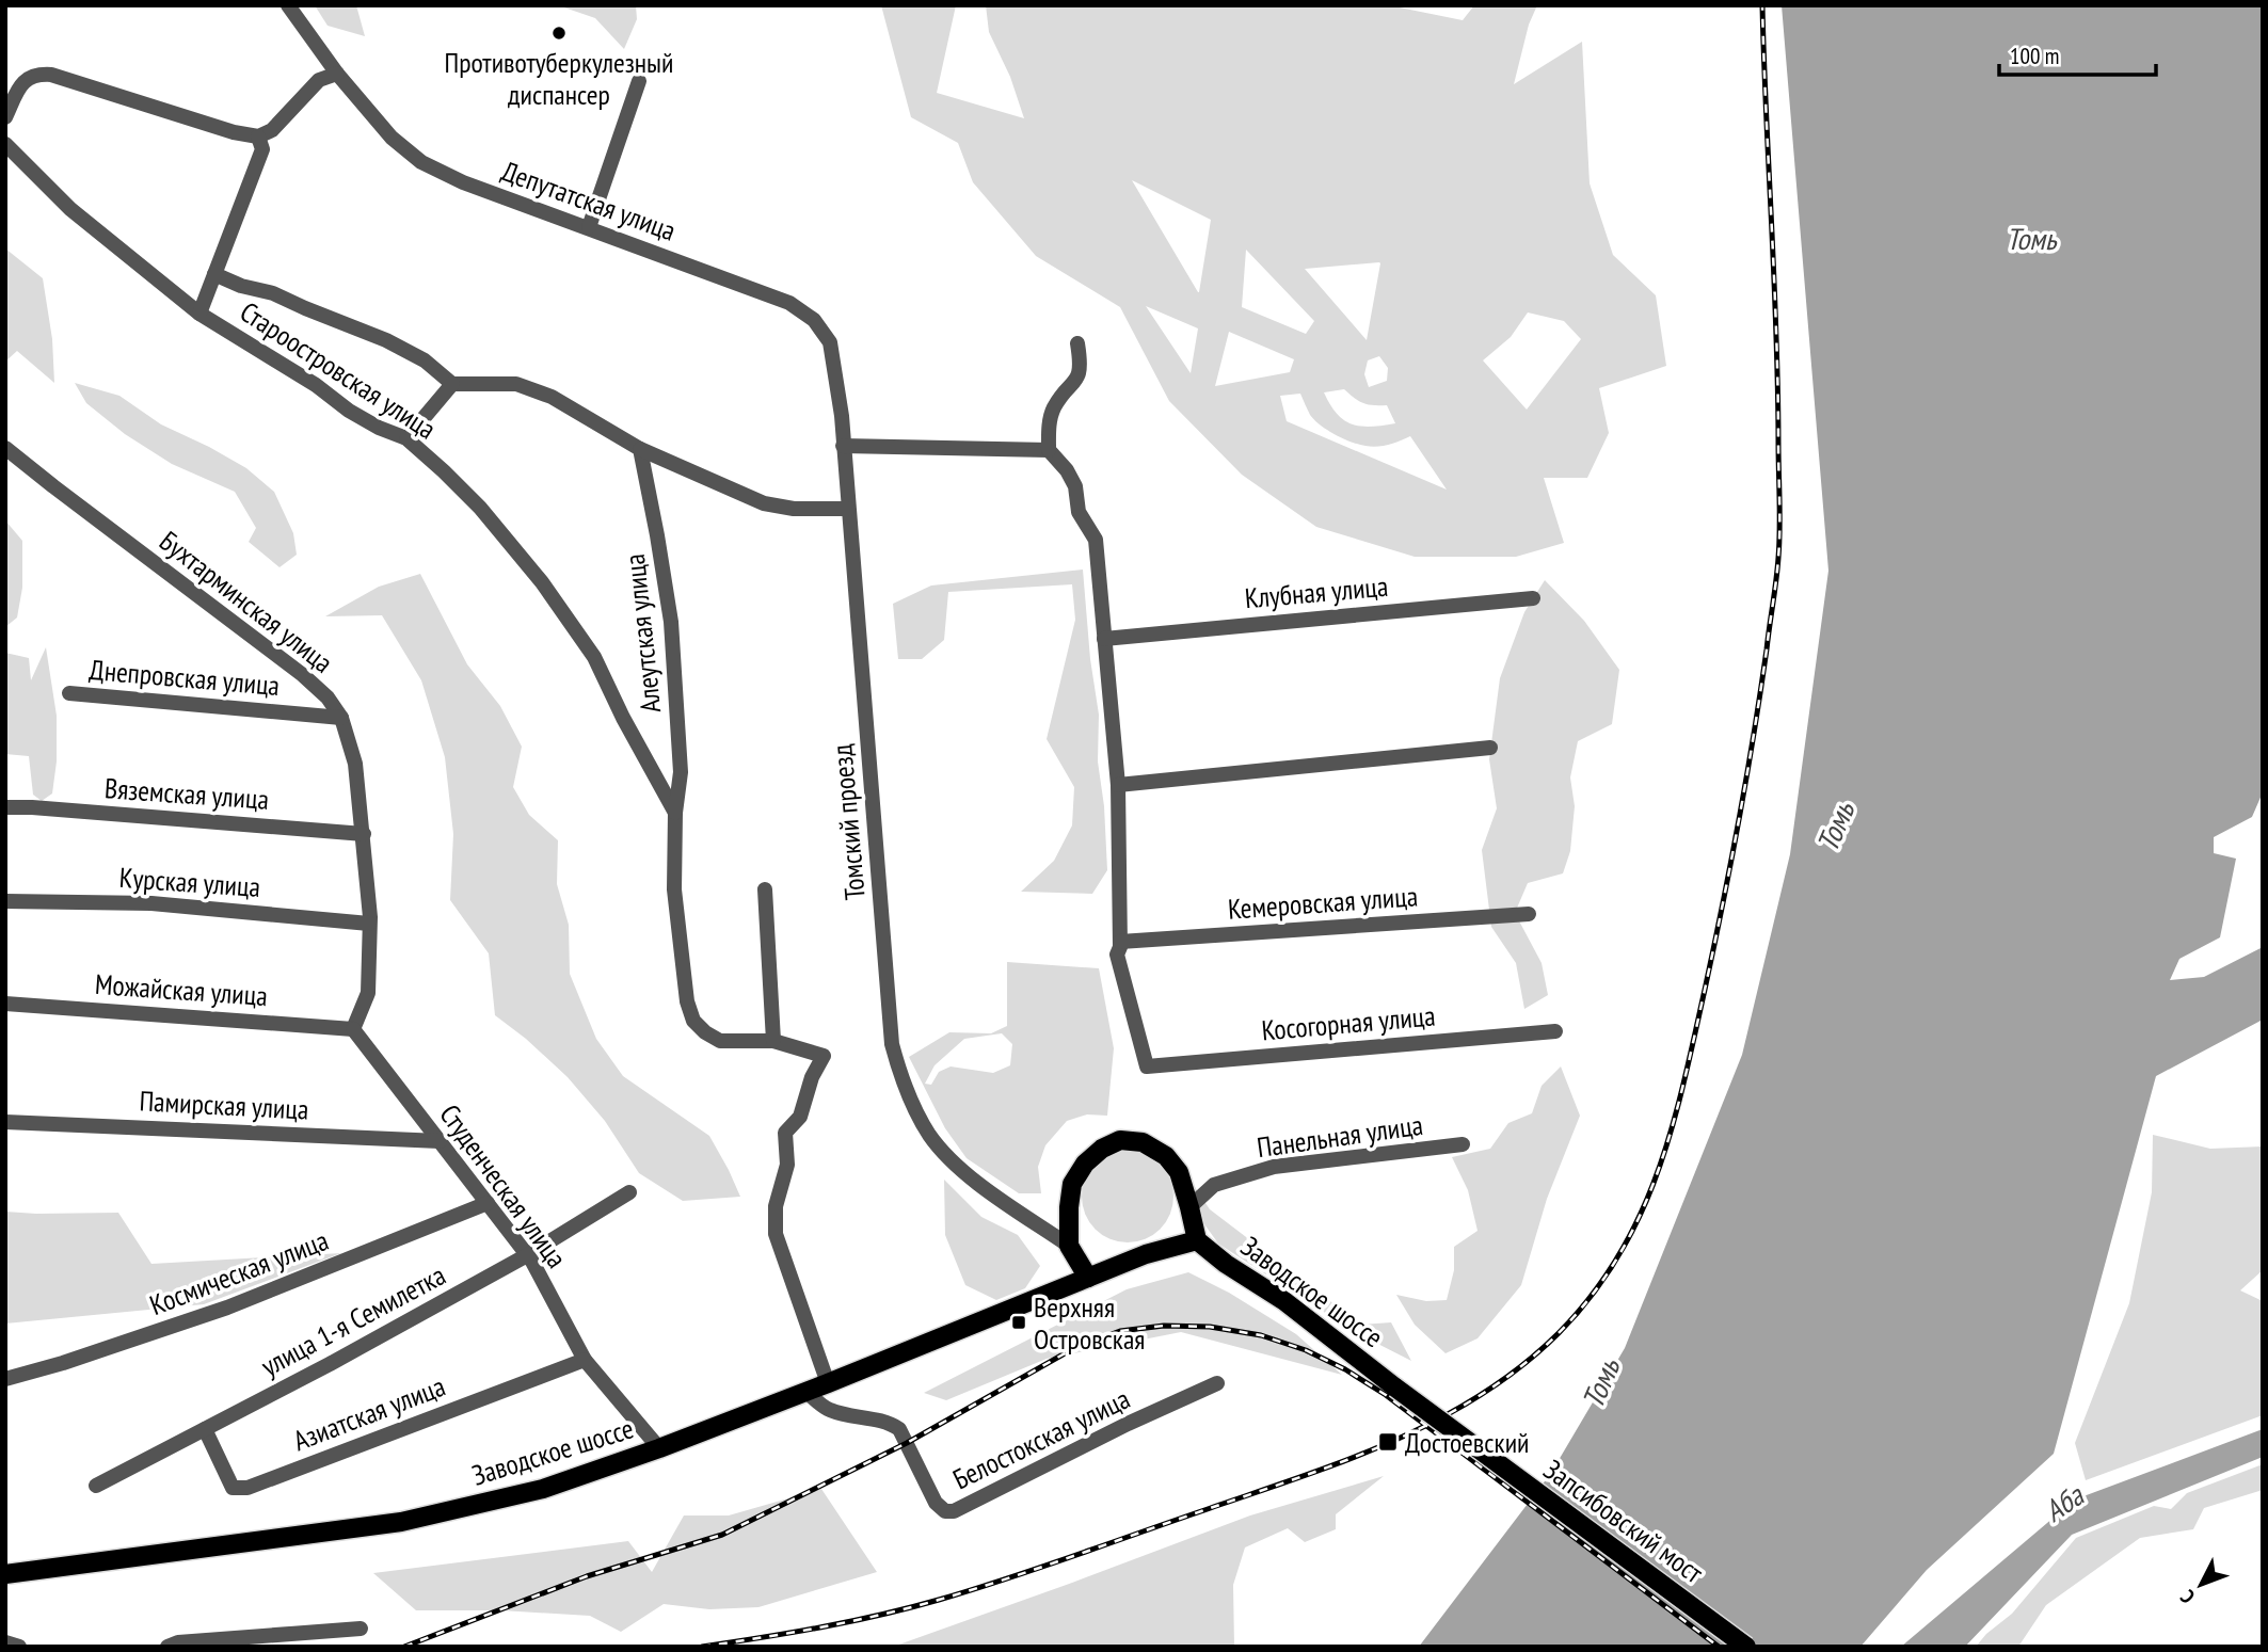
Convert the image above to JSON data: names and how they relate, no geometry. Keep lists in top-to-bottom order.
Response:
{
  "streets": {
    "main road": ["Заводское шоссе", "Запсибовский мост"],
    "street": [
      "Депутатская улица",
      "Староостровская улица",
      "Клубная улица",
      "Бухтарминская улица",
      "Алеутская улица",
      "Днепровская улица",
      "Вяземская улица",
      "Томский проезд",
      "Курская улица",
      "Кемеровская улица",
      "Можайская улица",
      "Косогорная улица",
      "Памирская улица",
      "Панельная улица",
      "Студенческая улица",
      "Космическая улица",
      "улица 1-я Семилетка",
      "Азиатская улица",
      "Белостокская улица"
    ]
  },
  "crossings": [
    ["Депутатская улица", "Томский проезд"],
    ["Староостровская улица", "Алеутская улица"],
    ["Староостровская улица", "Заводское шоссе"],
    ["Бухтарминская улица", "Днепровская улица"],
    ["Бухтарминская улица", "Вяземская улица"],
    ["Бухтарминская улица", "Курская улица"],
    ["Бухтарминская улица", "Можайская улица"],
    ["Бухтарминская улица", "Студенческая улица"],
    ["Томский проезд", "Панельная улица"],
    ["Томский проезд", "Заводское шоссе"],
    ["Кемеровская улица", "Косогорная улица"],
    ["Можайская улица", "Студенческая улица"],
    ["Памирская улица", "Студенческая улица"],
    ["Панельная улица", "Заводское шоссе"],
    ["Студенческая улица", "Космическая улица"],
    ["Студенческая улица", "Заводское шоссе"],
    ["Студенческая улица", "улица 1-я Семилетка"],
    ["Студенческая улица", "Азиатская улица"],
    ["Заводское шоссе", "Белостокская улица"],
    ["Заводское шоссе", "Запсибовский мост"],
    ["улица 1-я Семилетка", "Азиатская улица"]
  ],
  "water": ["Томь", "Аба"],
  "places": {
    "other": ["Противотуберкулезный диспансер"],
    "transit": ["Верхняя Островская", "Достоевский"]
  },
  "scale_bar": "100 m",
  "north": "bottom left"
}
